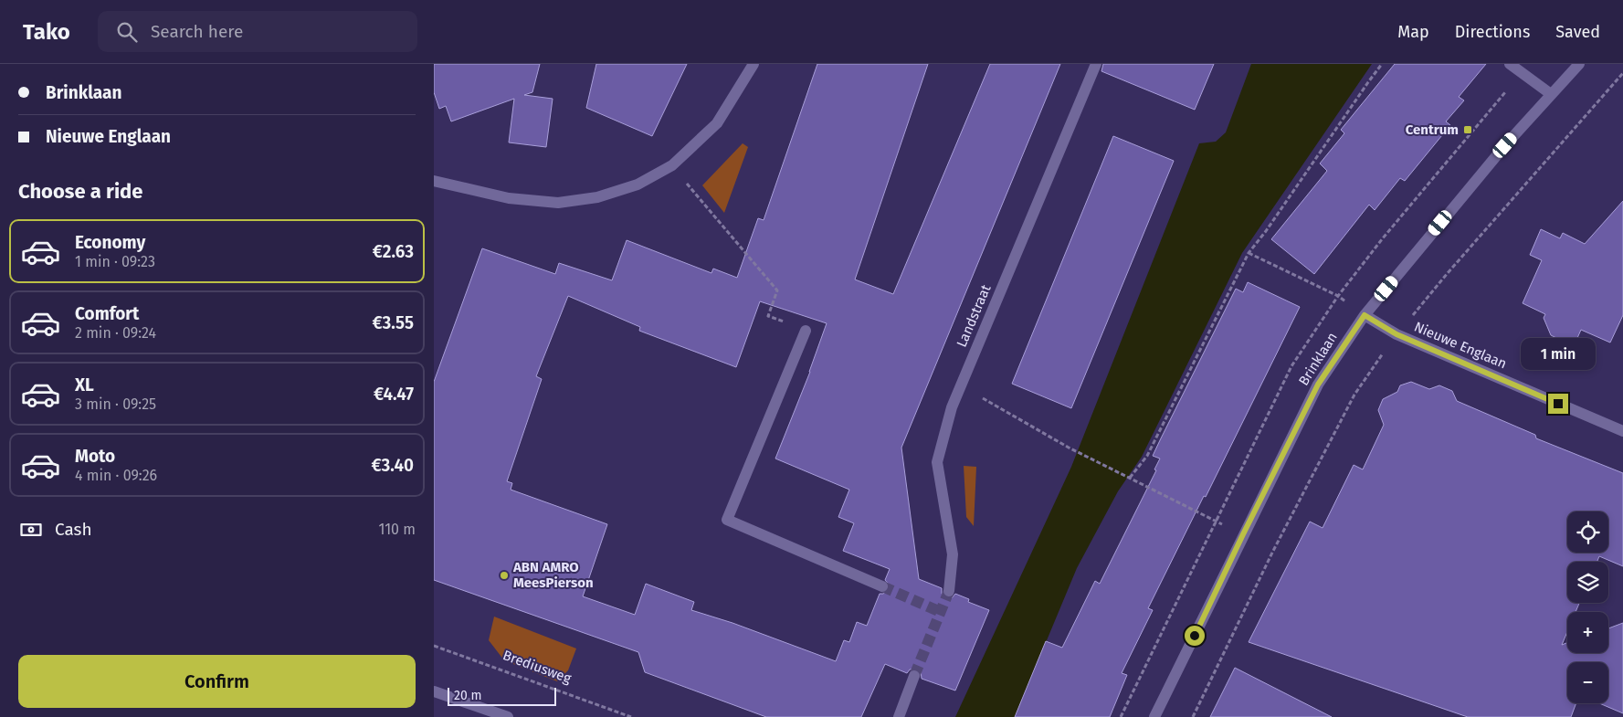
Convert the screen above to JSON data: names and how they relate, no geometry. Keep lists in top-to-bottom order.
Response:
{
  "streets": {
    "street": ["Landstraat", "Nieuwe Englaan", "Brinklaan"],
    "path": ["Brediusweg"]
  },
  "crossings": [
    ["Nieuwe Englaan", "Brinklaan"]
  ],
  "places": {
    "transit": ["Centrum"],
    "other": ["ABN AMRO MeesPierson"]
  },
  "scale_bar": "20 m",
  "page": {
    "header": "Tako",
    "search": "Search here",
    "nav": ["Map", "Directions", "Saved"],
    "banner": ["Brinklaan", "Nieuwe Englaan"],
    "heading": "Choose a ride",
    "list": [
      {
        "name": "Economy",
        "note": "1 min · 09:23",
        "value": "€2.63"
      },
      {
        "name": "Comfort",
        "note": "2 min · 09:24",
        "value": "€3.55"
      },
      {
        "name": "XL",
        "note": "3 min · 09:25",
        "value": "€4.47"
      },
      {
        "name": "Moto",
        "note": "4 min · 09:26",
        "value": "€3.40"
      }
    ],
    "bubble": "1 min",
    "pay": ["Cash", "110 m"],
    "map_buttons": ["+", "−"],
    "buttons": "Confirm",
    "scale": "20 m"
  }
}
